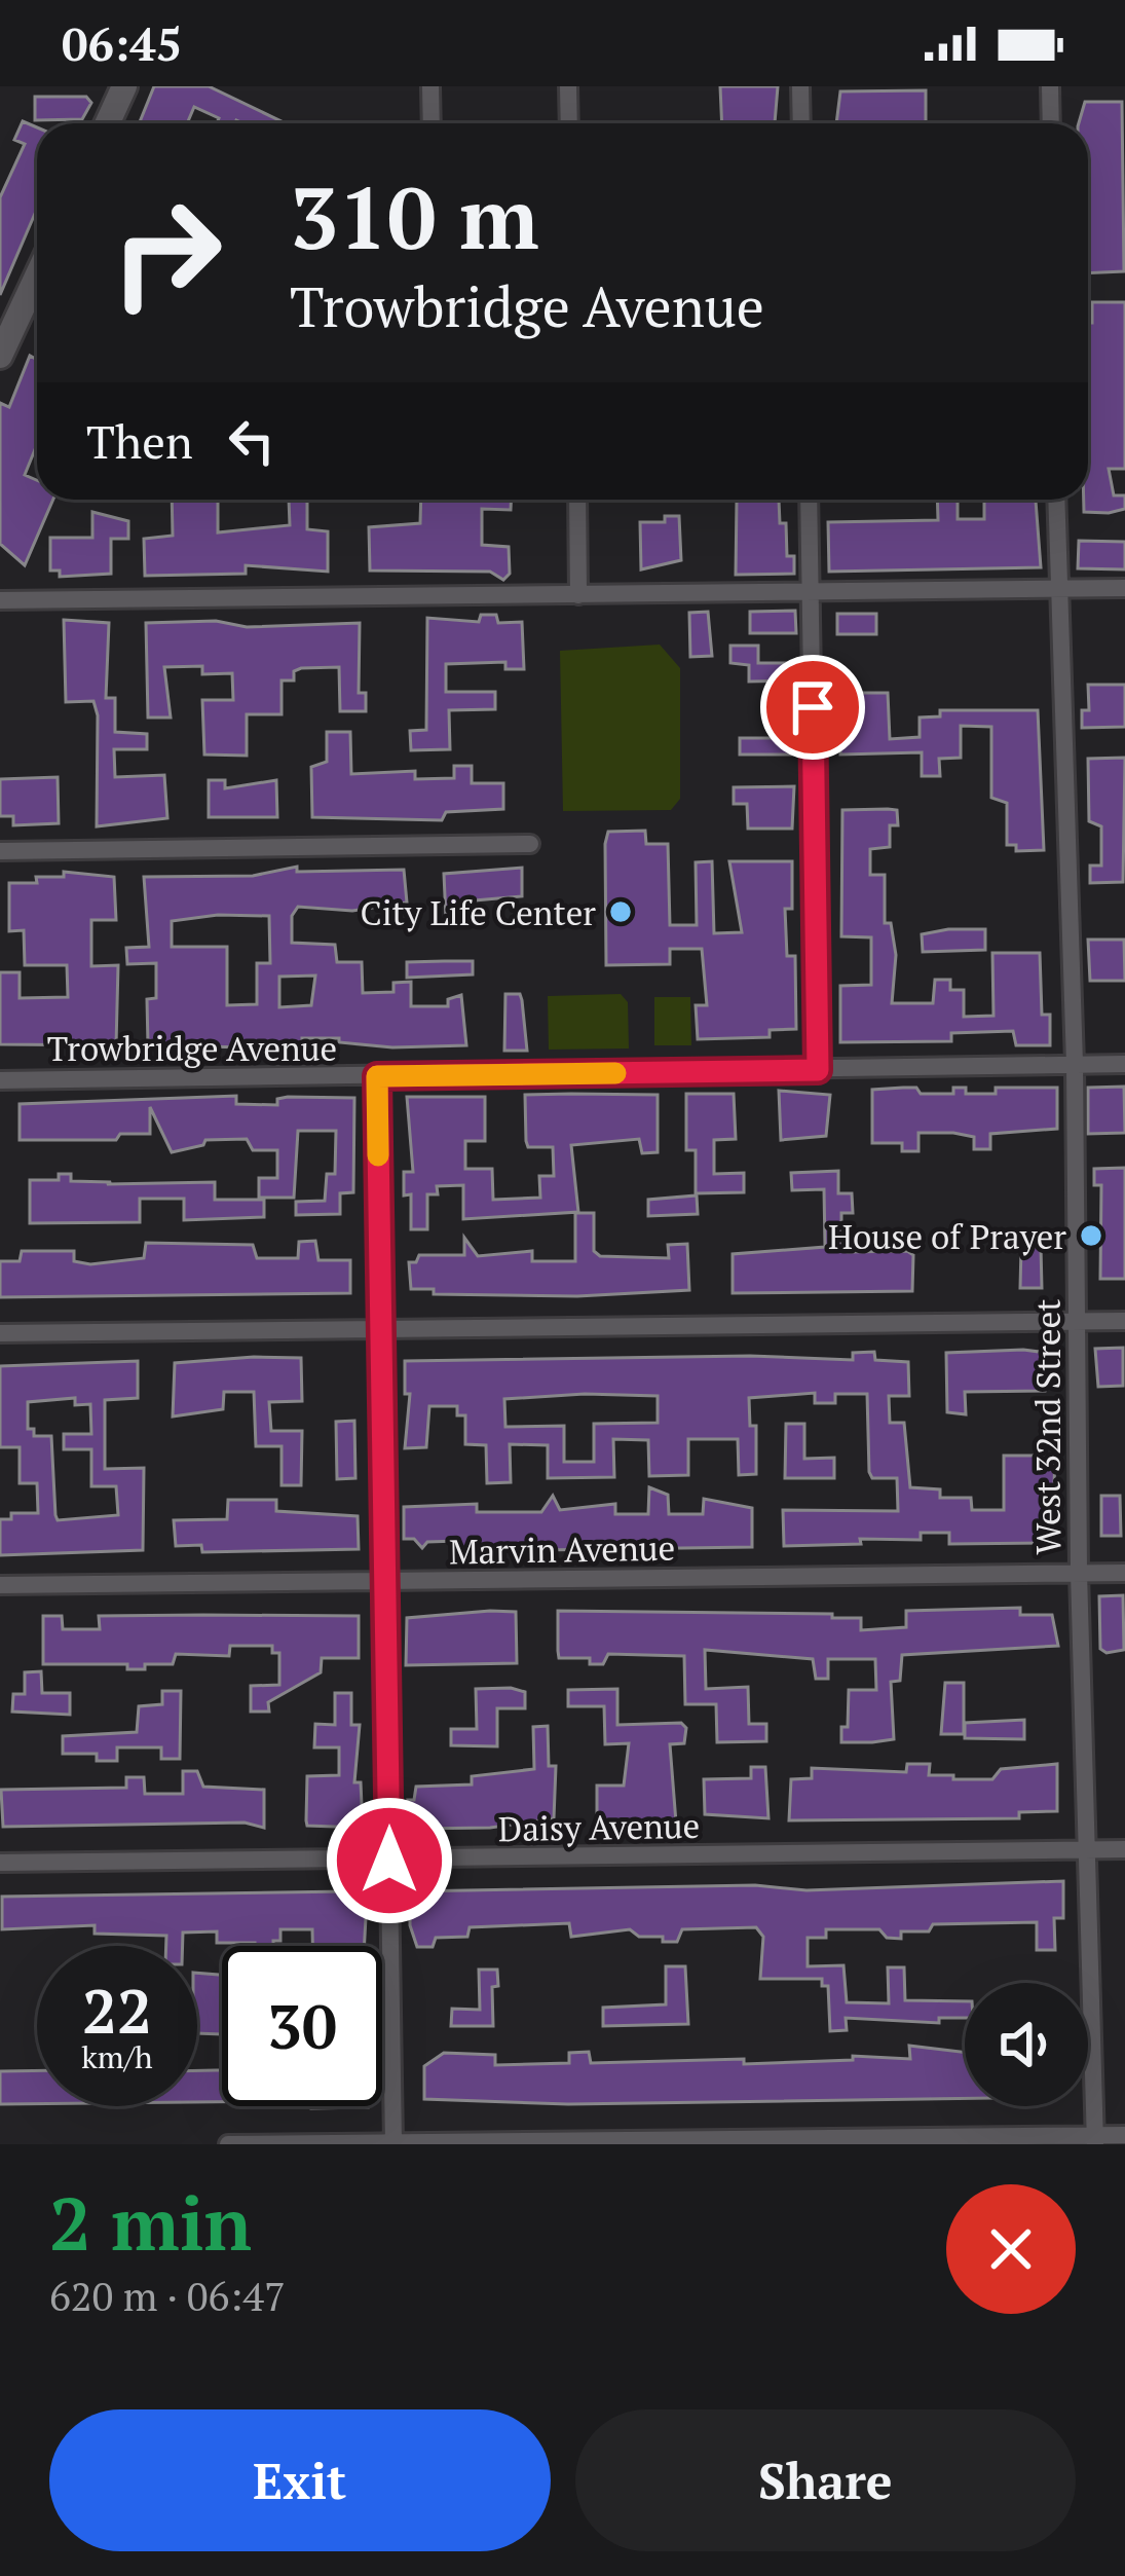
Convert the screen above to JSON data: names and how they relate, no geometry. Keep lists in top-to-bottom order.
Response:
{
  "streets": {
    "street": [
      "Trowbridge Avenue",
      "West 32nd Street",
      "Marvin Avenue",
      "Daisy Avenue"
    ]
  },
  "crossings": [
    ["Trowbridge Avenue", "West 32nd Street"],
    ["West 32nd Street", "Marvin Avenue"],
    ["West 32nd Street", "Daisy Avenue"]
  ],
  "places": ["City Life Center", "House of Prayer"],
  "page": {
    "status": "06:45",
    "turn": ["310 m", "Trowbridge Avenue"],
    "then": "Then",
    "speed": "22 km/h",
    "limit": "30",
    "heading": ["2 min", "620 m · 06:47"],
    "buttons": ["Exit", "Share"]
  }
}
